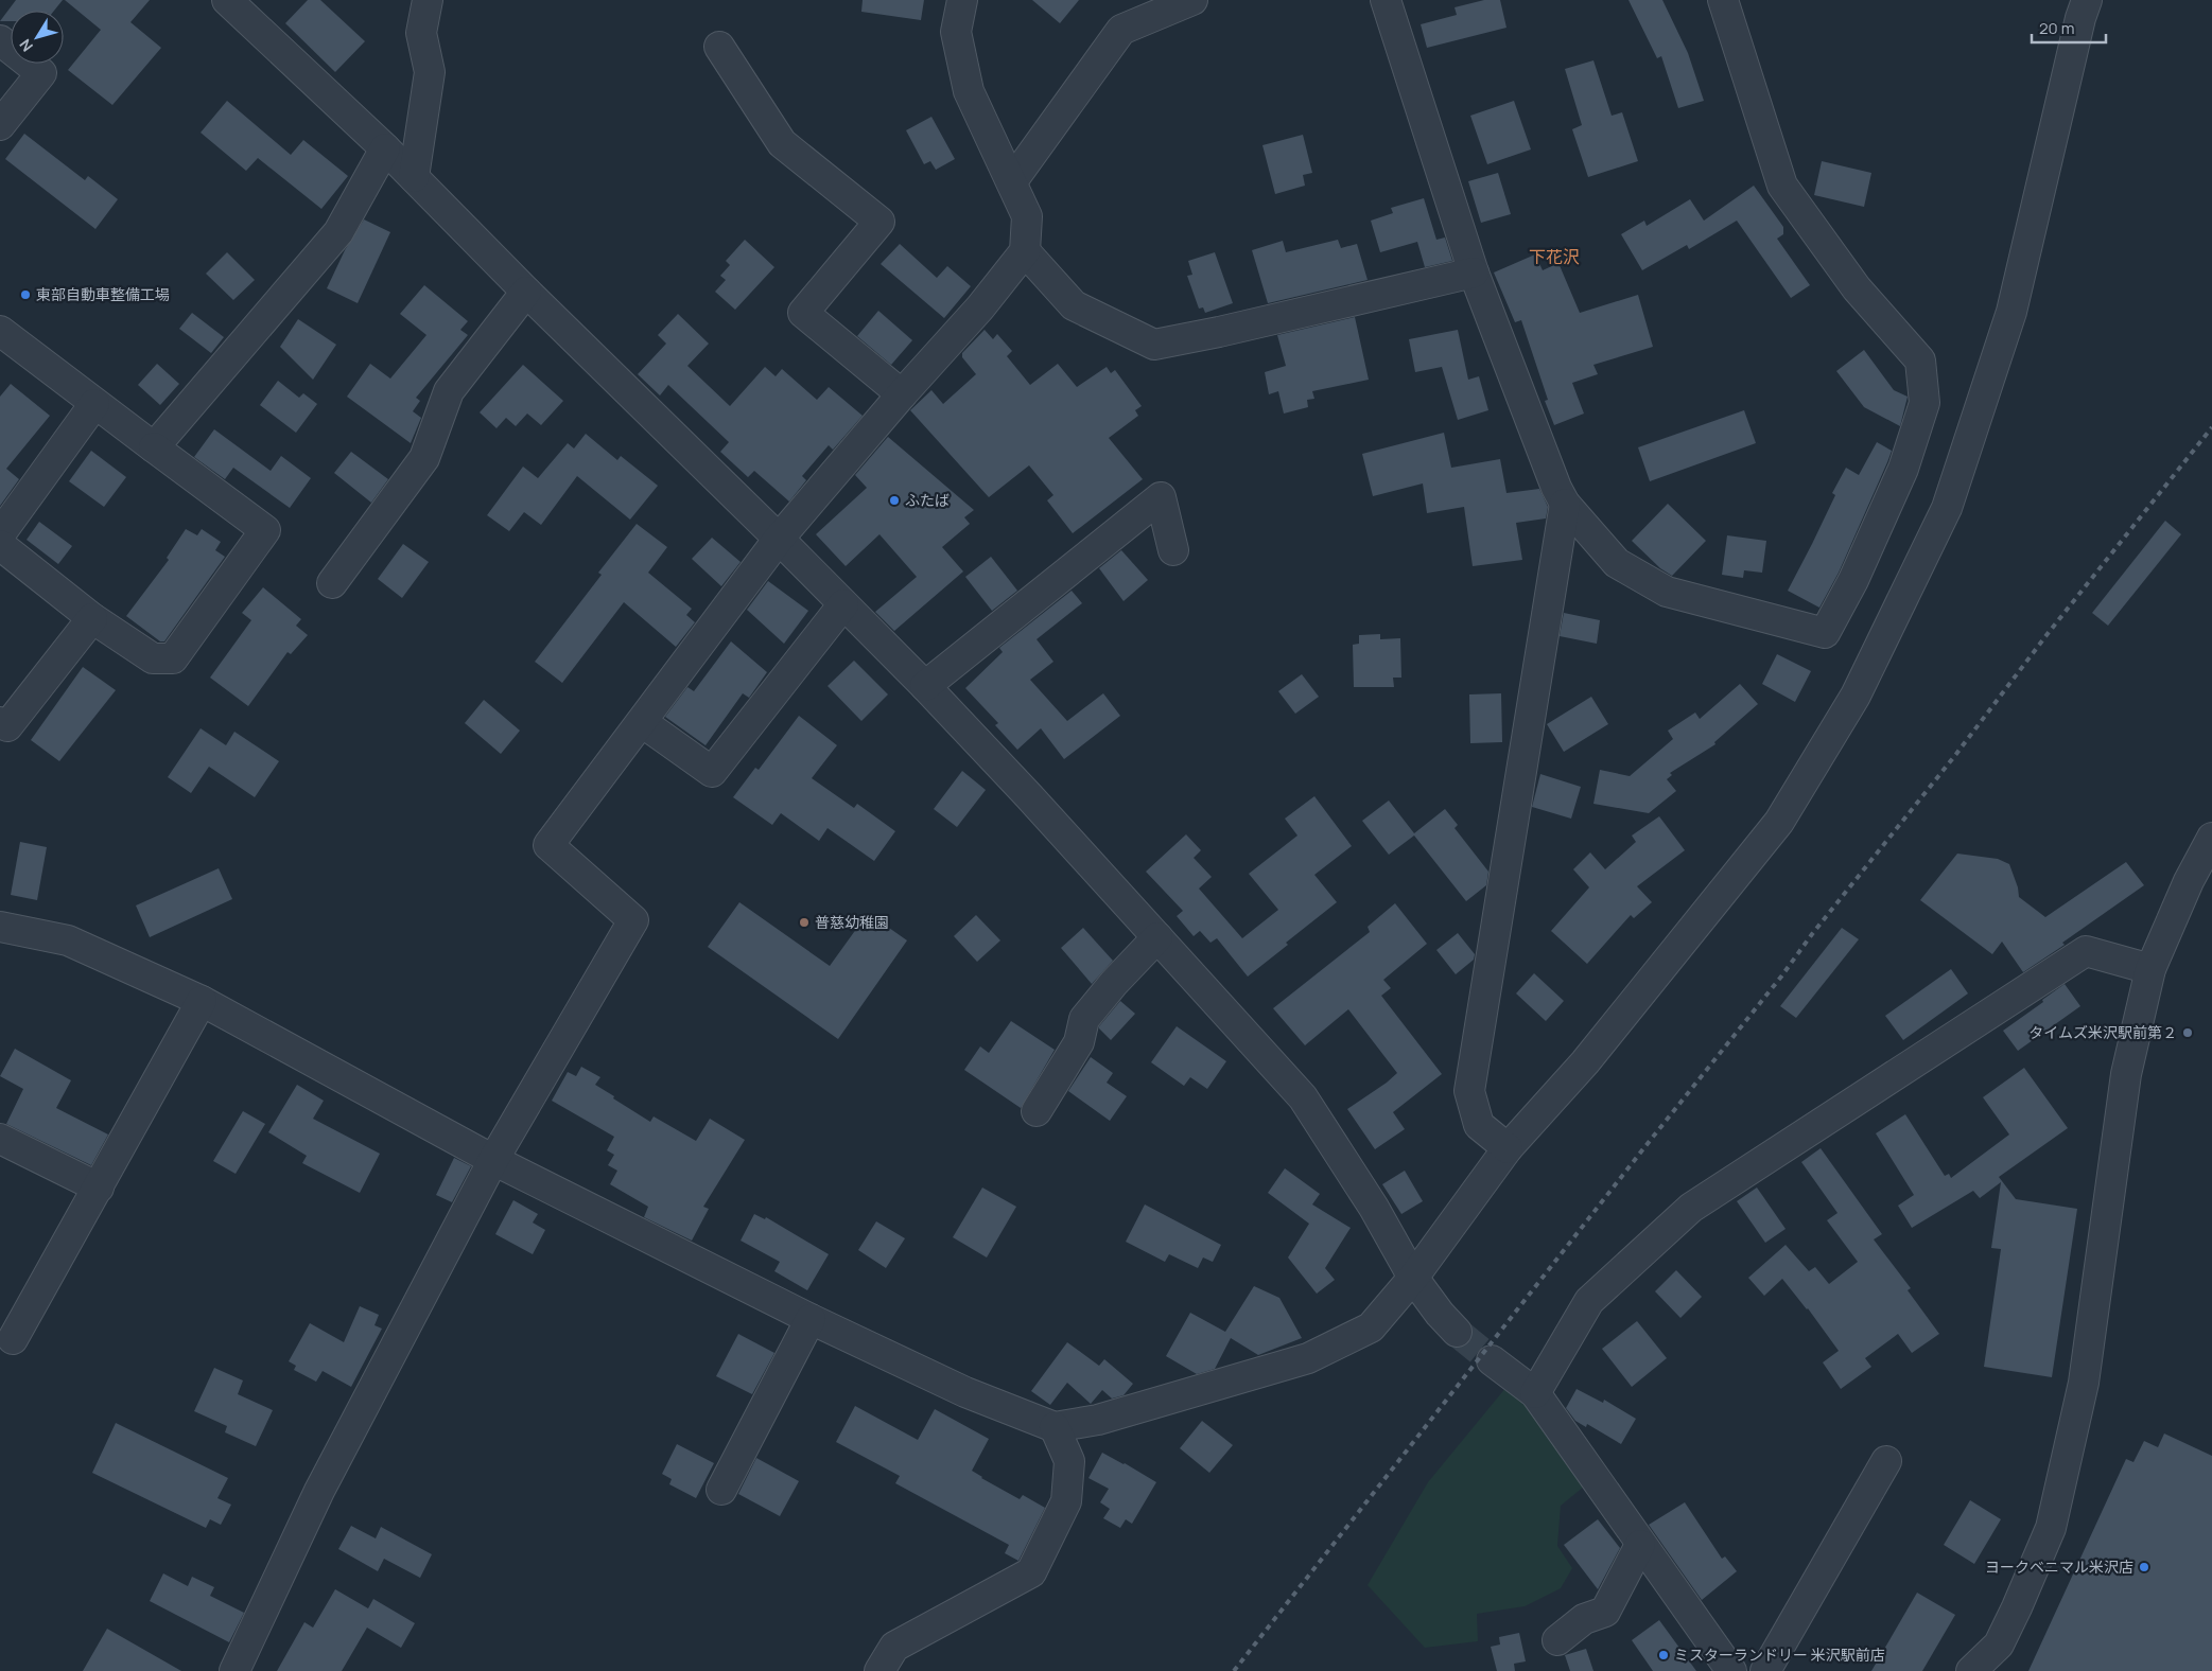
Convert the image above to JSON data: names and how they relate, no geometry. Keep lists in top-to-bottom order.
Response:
{
  "districts": ["下花沢"],
  "places": [
    "東部自動車整備工場",
    "ふたば",
    "普慈幼稚園",
    "タイムズ米沢駅前第２",
    "ヨークベニマル米沢店",
    "ミスターランドリー 米沢駅前店"
  ],
  "scale_bar": "20 m",
  "north": "bottom left"
}
